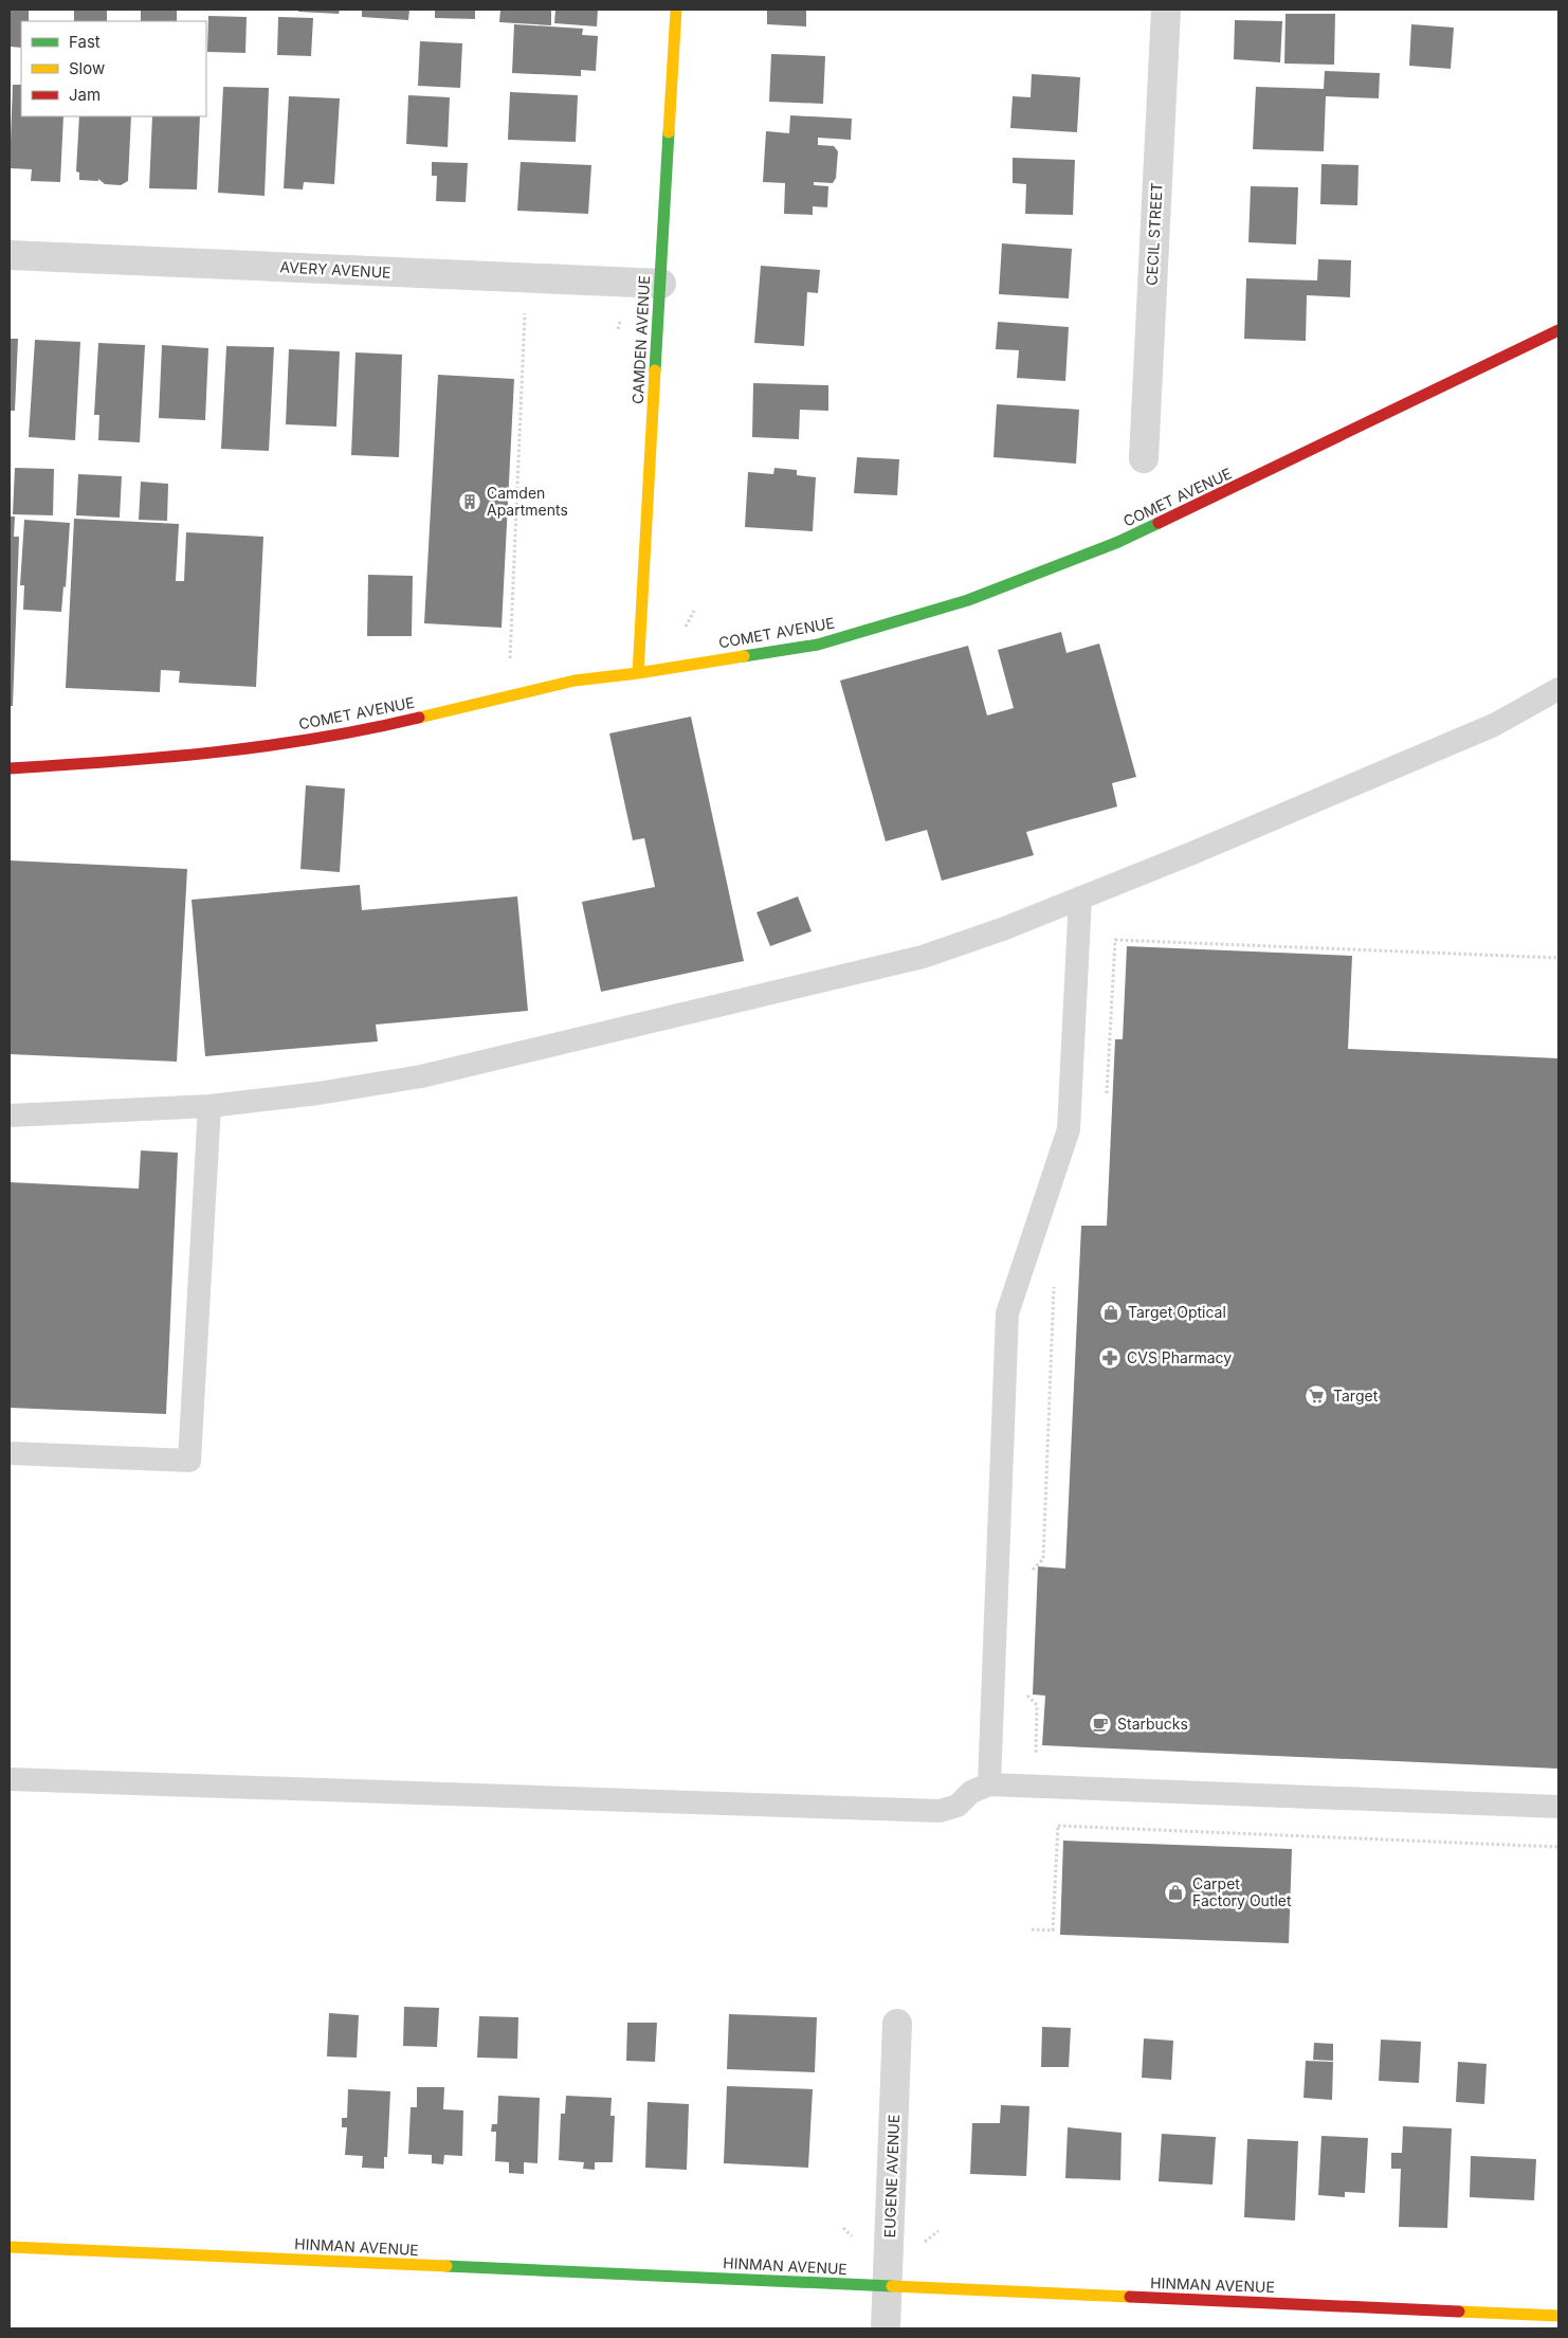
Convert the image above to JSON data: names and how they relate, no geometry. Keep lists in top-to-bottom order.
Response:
{
  "streets": {
    "street": [
      "CECIL STREET",
      "AVERY AVENUE",
      "CAMDEN AVENUE",
      "COMET AVENUE",
      "EUGENE AVENUE",
      "HINMAN AVENUE"
    ]
  },
  "crossings": [
    ["AVERY AVENUE", "CAMDEN AVENUE"],
    ["CAMDEN AVENUE", "COMET AVENUE"],
    ["EUGENE AVENUE", "HINMAN AVENUE"]
  ],
  "places": {
    "building": ["Camden Apartments"],
    "shop": ["Target Optical", "Carpet Factory Outlet"],
    "pharmacy": ["CVS Pharmacy"],
    "supermarket": ["Target"],
    "cafe": ["Starbucks"]
  },
  "legend": ["Fast", "Slow", "Jam"]
}
